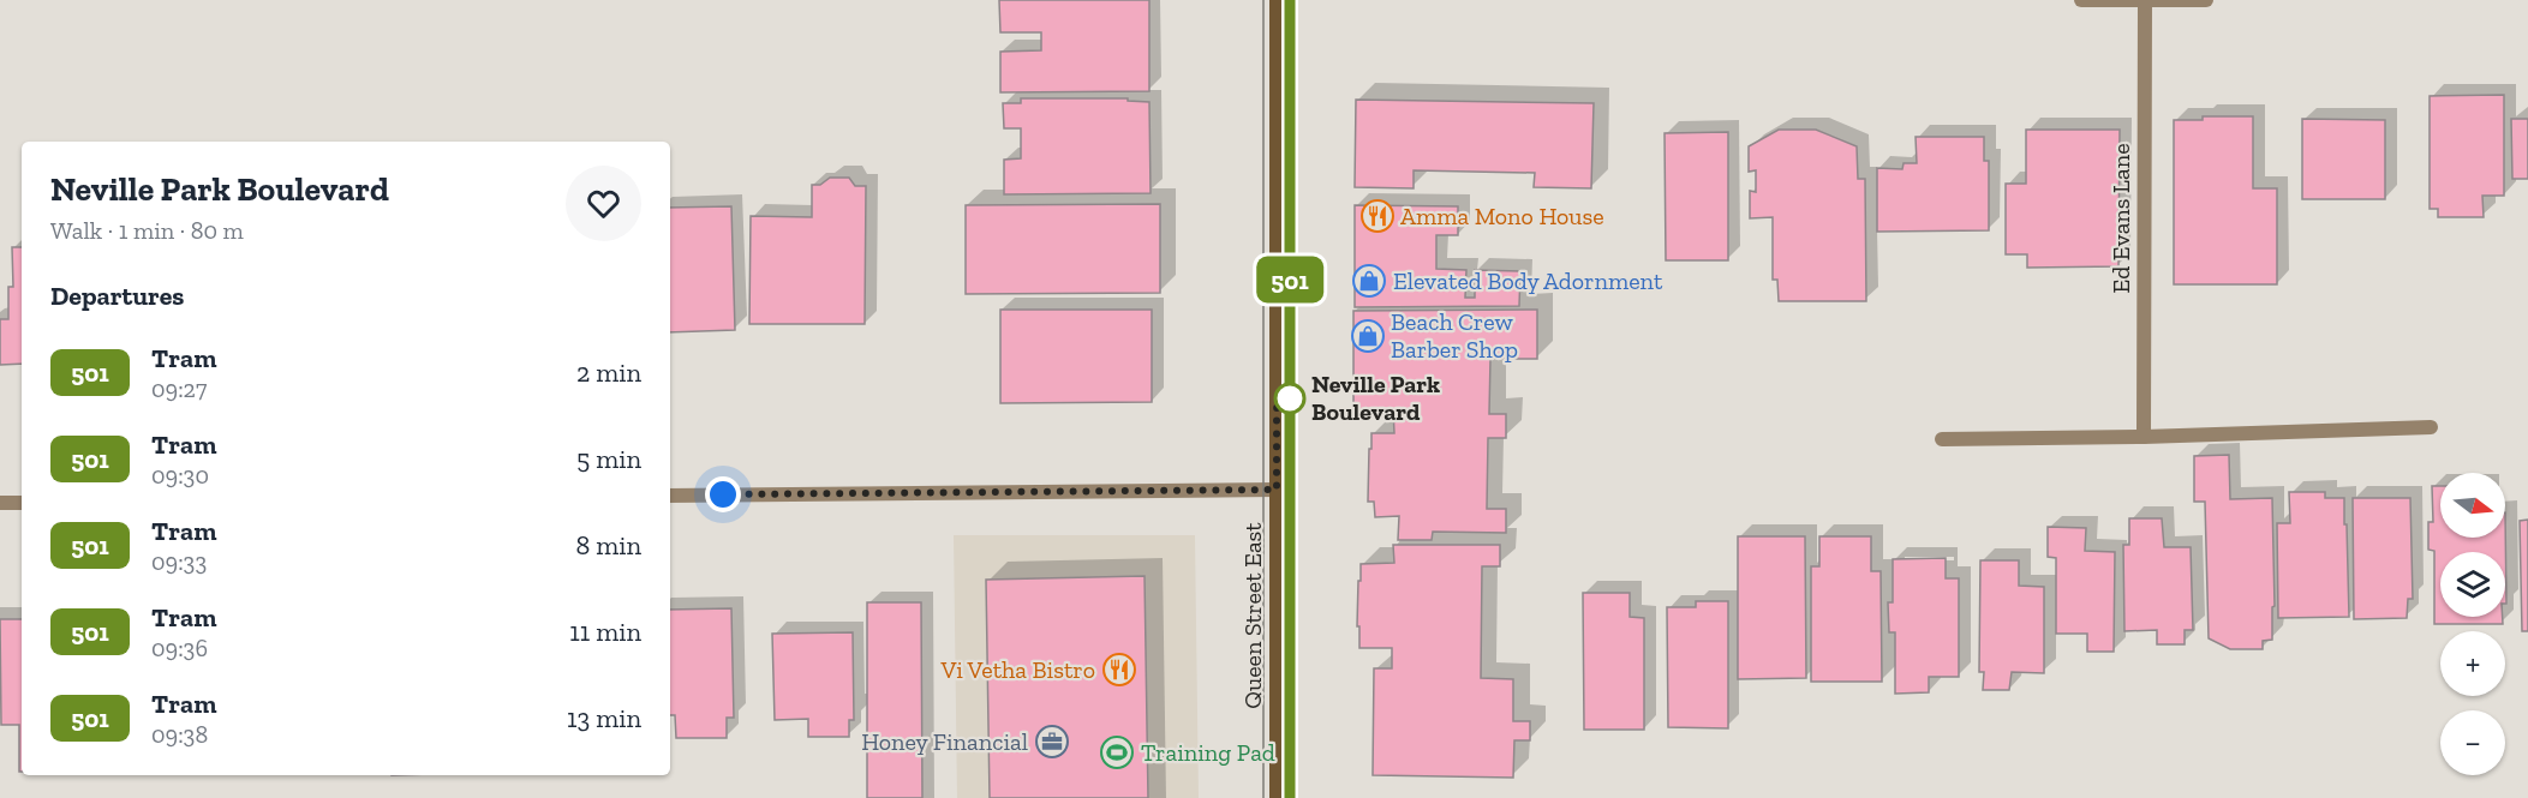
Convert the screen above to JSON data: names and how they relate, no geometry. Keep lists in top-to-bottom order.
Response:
{
  "streets": {
    "main road": ["Queen Street East"],
    "street": ["Ed Evans Lane"]
  },
  "places": {
    "restaurant": ["Amma Mono House", "Vi Vetha Bistro"],
    "shop": ["Elevated Body Adornment", "Beach Crew Barber Shop"],
    "other": ["Neville Park Boulevard"],
    "office": ["Honey Financial"],
    "sports": ["Training Pad"]
  },
  "lines": ["tram line 501"],
  "north": "right",
  "page": {
    "on_map": "501",
    "heading": [
      ["Neville Park Boulevard", "Walk · 1 min · 80 m"],
      "Departures"
    ],
    "list": [
      {
        "mark": "501",
        "name": "Tram",
        "note": "09:27",
        "value": "2 min"
      },
      {
        "mark": "501",
        "name": "Tram",
        "note": "09:30",
        "value": "5 min"
      },
      {
        "mark": "501",
        "name": "Tram",
        "note": "09:33",
        "value": "8 min"
      },
      {
        "mark": "501",
        "name": "Tram",
        "note": "09:36",
        "value": "11 min"
      },
      {
        "mark": "501",
        "name": "Tram",
        "note": "09:38",
        "value": "13 min"
      }
    ],
    "map_buttons": ["+", "−"]
  }
}
